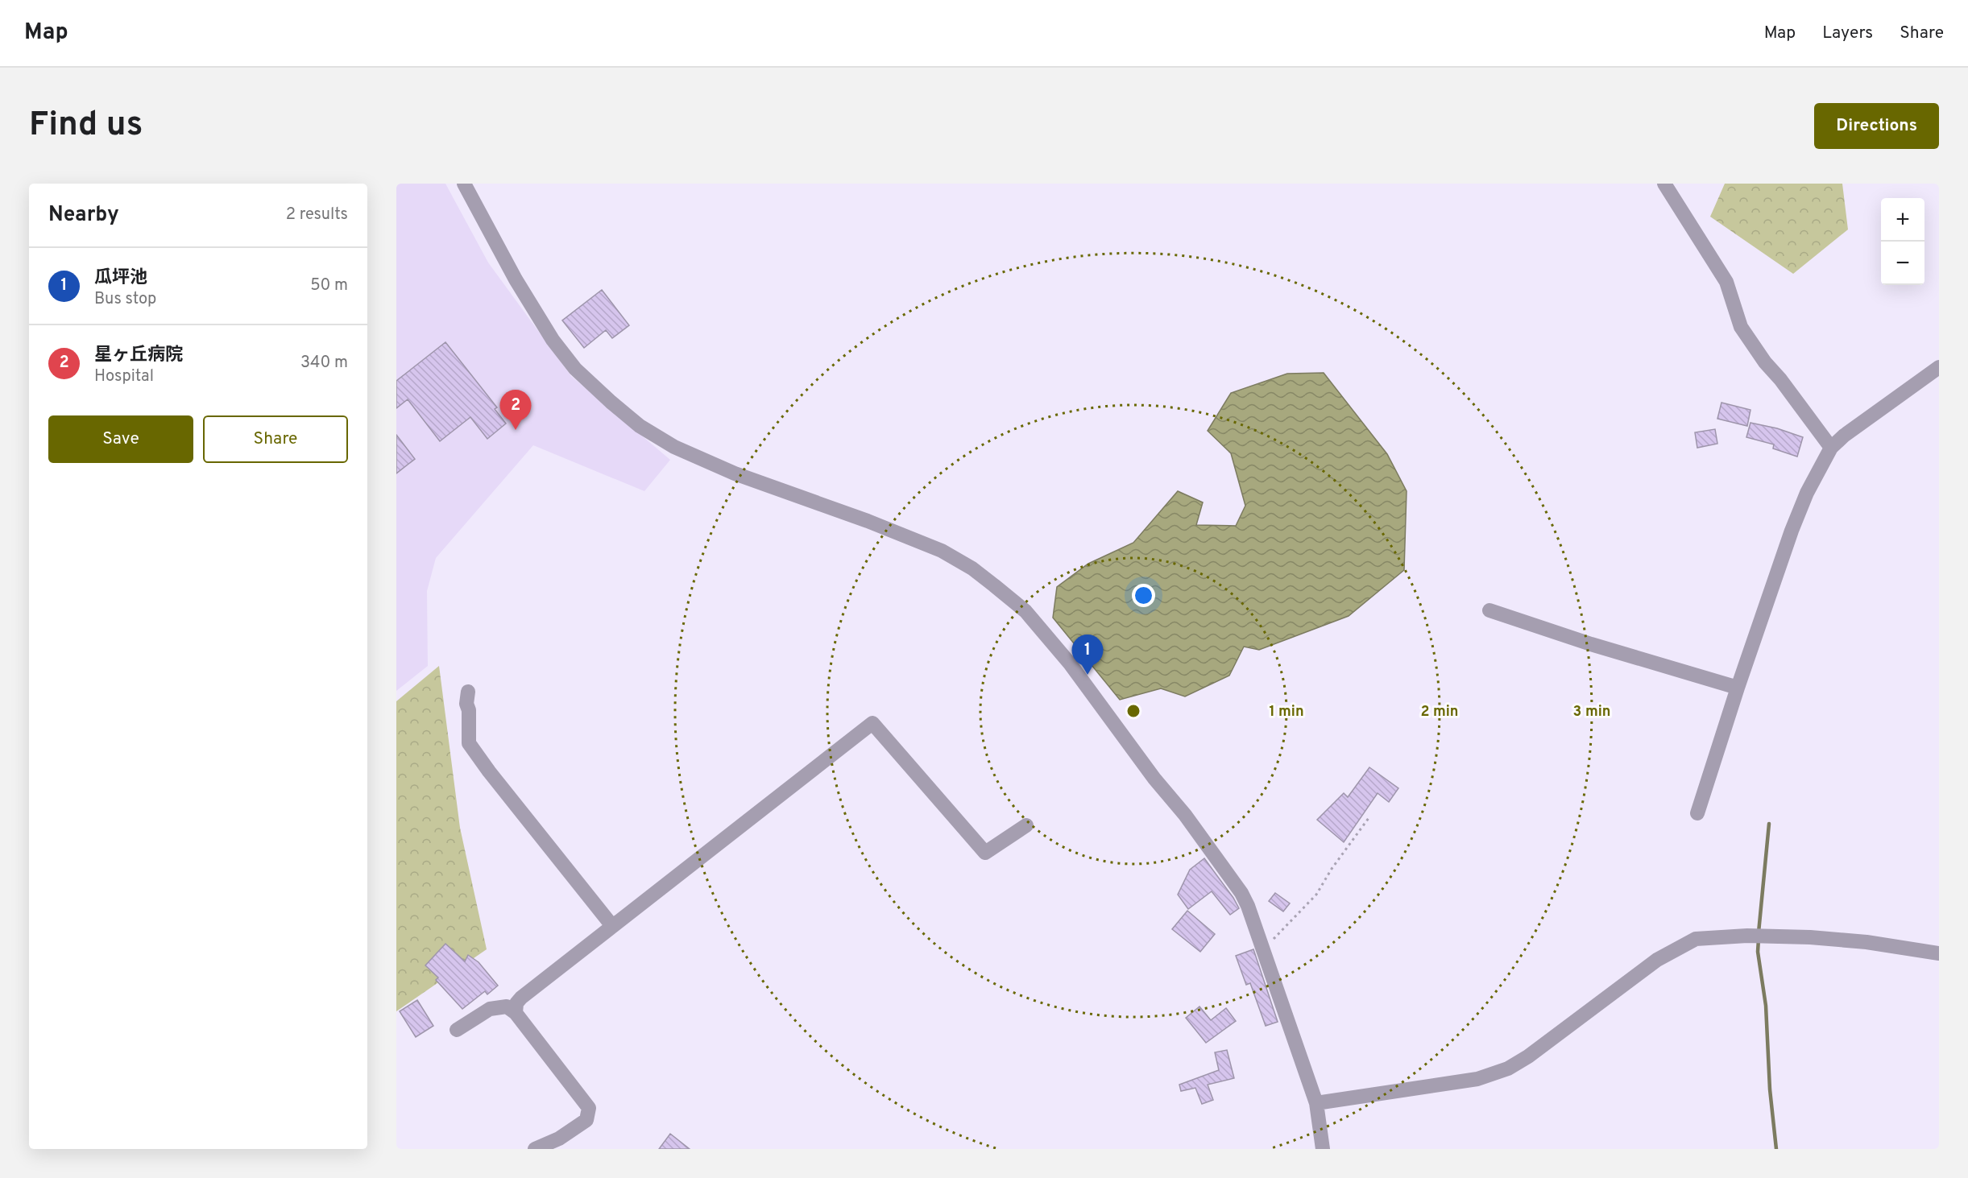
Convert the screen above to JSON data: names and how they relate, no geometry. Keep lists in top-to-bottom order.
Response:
{
  "page": {
    "header": "Map",
    "nav": ["Map", "Layers", "Share"],
    "buttons": [
      "Directions",
      ["Save", "Share"]
    ],
    "title": "Find us",
    "heading": ["Nearby", "2 results"],
    "map_buttons": ["+", "−"],
    "list": [
      {
        "mark": "1",
        "name": "瓜坪池",
        "note": "Bus stop",
        "value": "50 m"
      },
      {
        "mark": "2",
        "name": "星ヶ丘病院",
        "note": "Hospital",
        "value": "340 m"
      }
    ],
    "pins": ["2", "1"]
  },
  "rings": ["1 min", "2 min", "3 min"]
}
